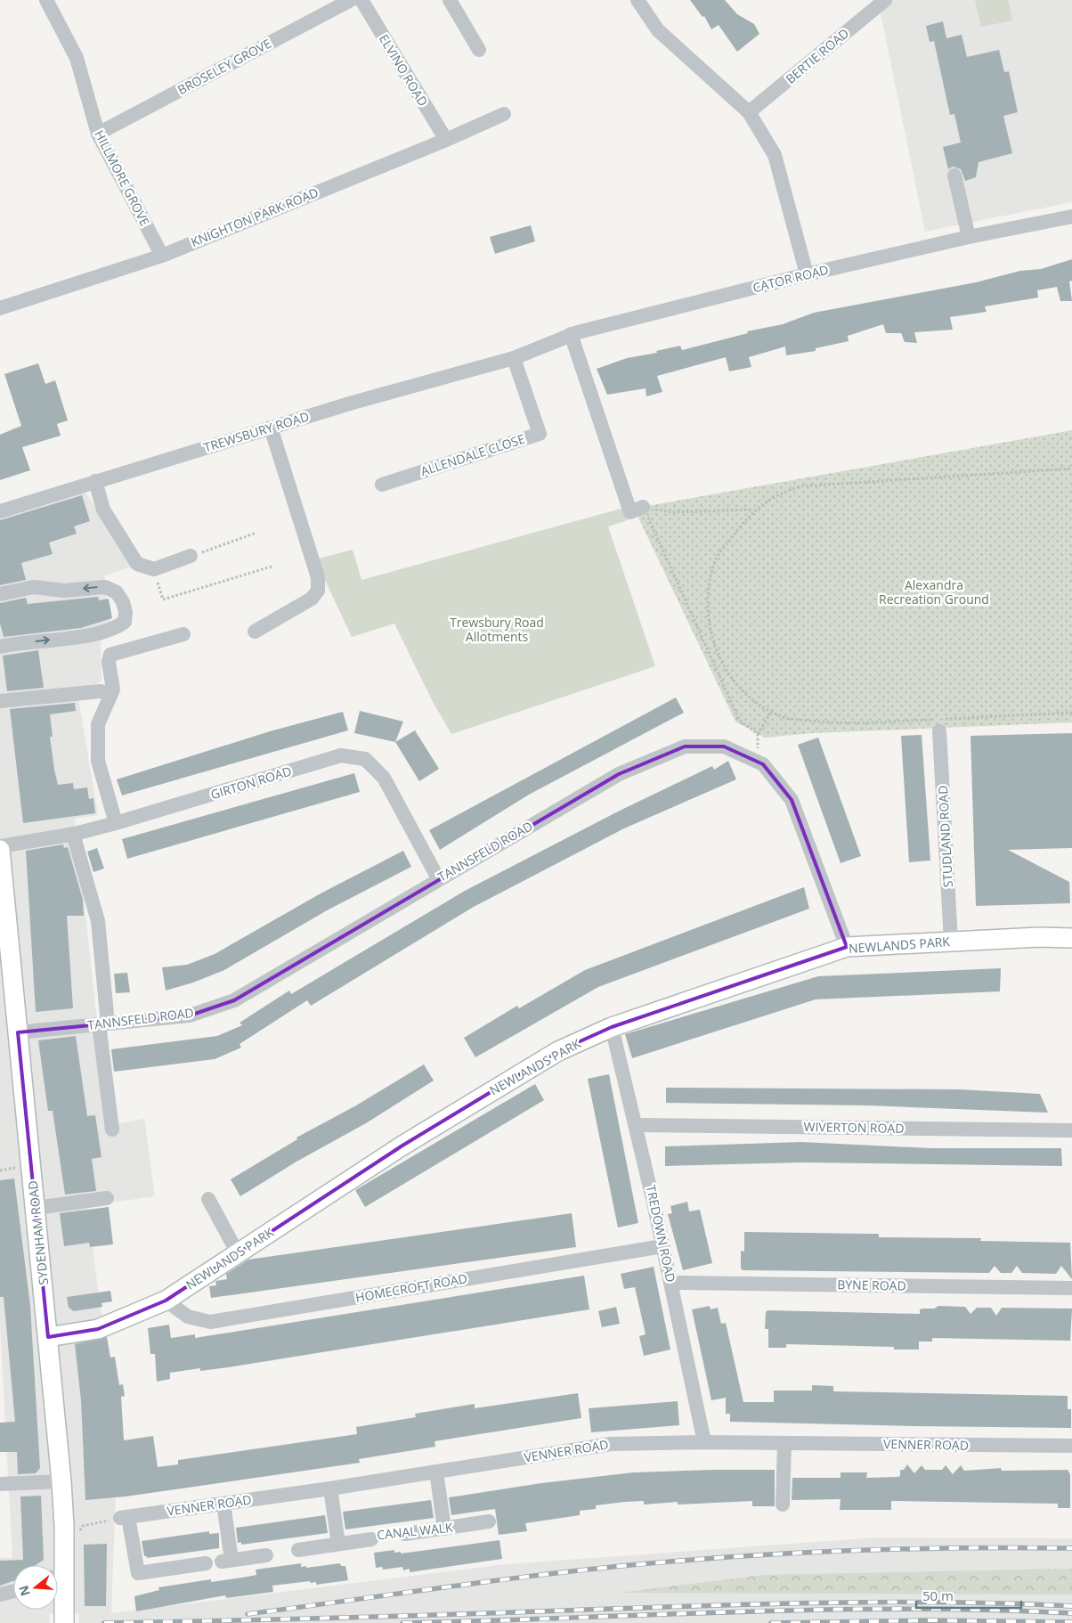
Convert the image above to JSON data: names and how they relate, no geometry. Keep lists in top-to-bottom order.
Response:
{
  "streets": {
    "main road": ["NEWLANDS PARK", "SYDENHAM ROAD"],
    "street": [
      "BERTIE ROAD",
      "BROSELEY GROVE",
      "ELVINO ROAD",
      "HILLMORE GROVE",
      "KNIGHTON PARK ROAD",
      "CATOR ROAD",
      "TREWSBURY ROAD",
      "ALLENDALE CLOSE",
      "GIRTON ROAD",
      "STUDLAND ROAD",
      "TANNSFELD ROAD",
      "WIVERTON ROAD",
      "TREDOWN ROAD",
      "BYNE ROAD",
      "HOMECROFT ROAD",
      "VENNER ROAD",
      "CANAL WALK"
    ]
  },
  "crossings": [
    ["BROSELEY GROVE", "HILLMORE GROVE"],
    ["ELVINO ROAD", "KNIGHTON PARK ROAD"],
    ["HILLMORE GROVE", "KNIGHTON PARK ROAD"],
    ["CATOR ROAD", "TREWSBURY ROAD"],
    ["CATOR ROAD", "ALLENDALE CLOSE"],
    ["TREWSBURY ROAD", "ALLENDALE CLOSE"],
    ["GIRTON ROAD", "TANNSFELD ROAD"],
    ["GIRTON ROAD", "SYDENHAM ROAD"],
    ["STUDLAND ROAD", "NEWLANDS PARK"],
    ["TANNSFELD ROAD", "NEWLANDS PARK"],
    ["TANNSFELD ROAD", "SYDENHAM ROAD"],
    ["NEWLANDS PARK", "SYDENHAM ROAD"],
    ["NEWLANDS PARK", "TREDOWN ROAD"],
    ["NEWLANDS PARK", "HOMECROFT ROAD"],
    ["WIVERTON ROAD", "TREDOWN ROAD"],
    ["TREDOWN ROAD", "BYNE ROAD"],
    ["TREDOWN ROAD", "HOMECROFT ROAD"],
    ["TREDOWN ROAD", "VENNER ROAD"]
  ],
  "parks": ["Alexandra Recreation Ground", "Trewsbury Road Allotments"],
  "scale_bar": "50 m",
  "north": "left"
}
